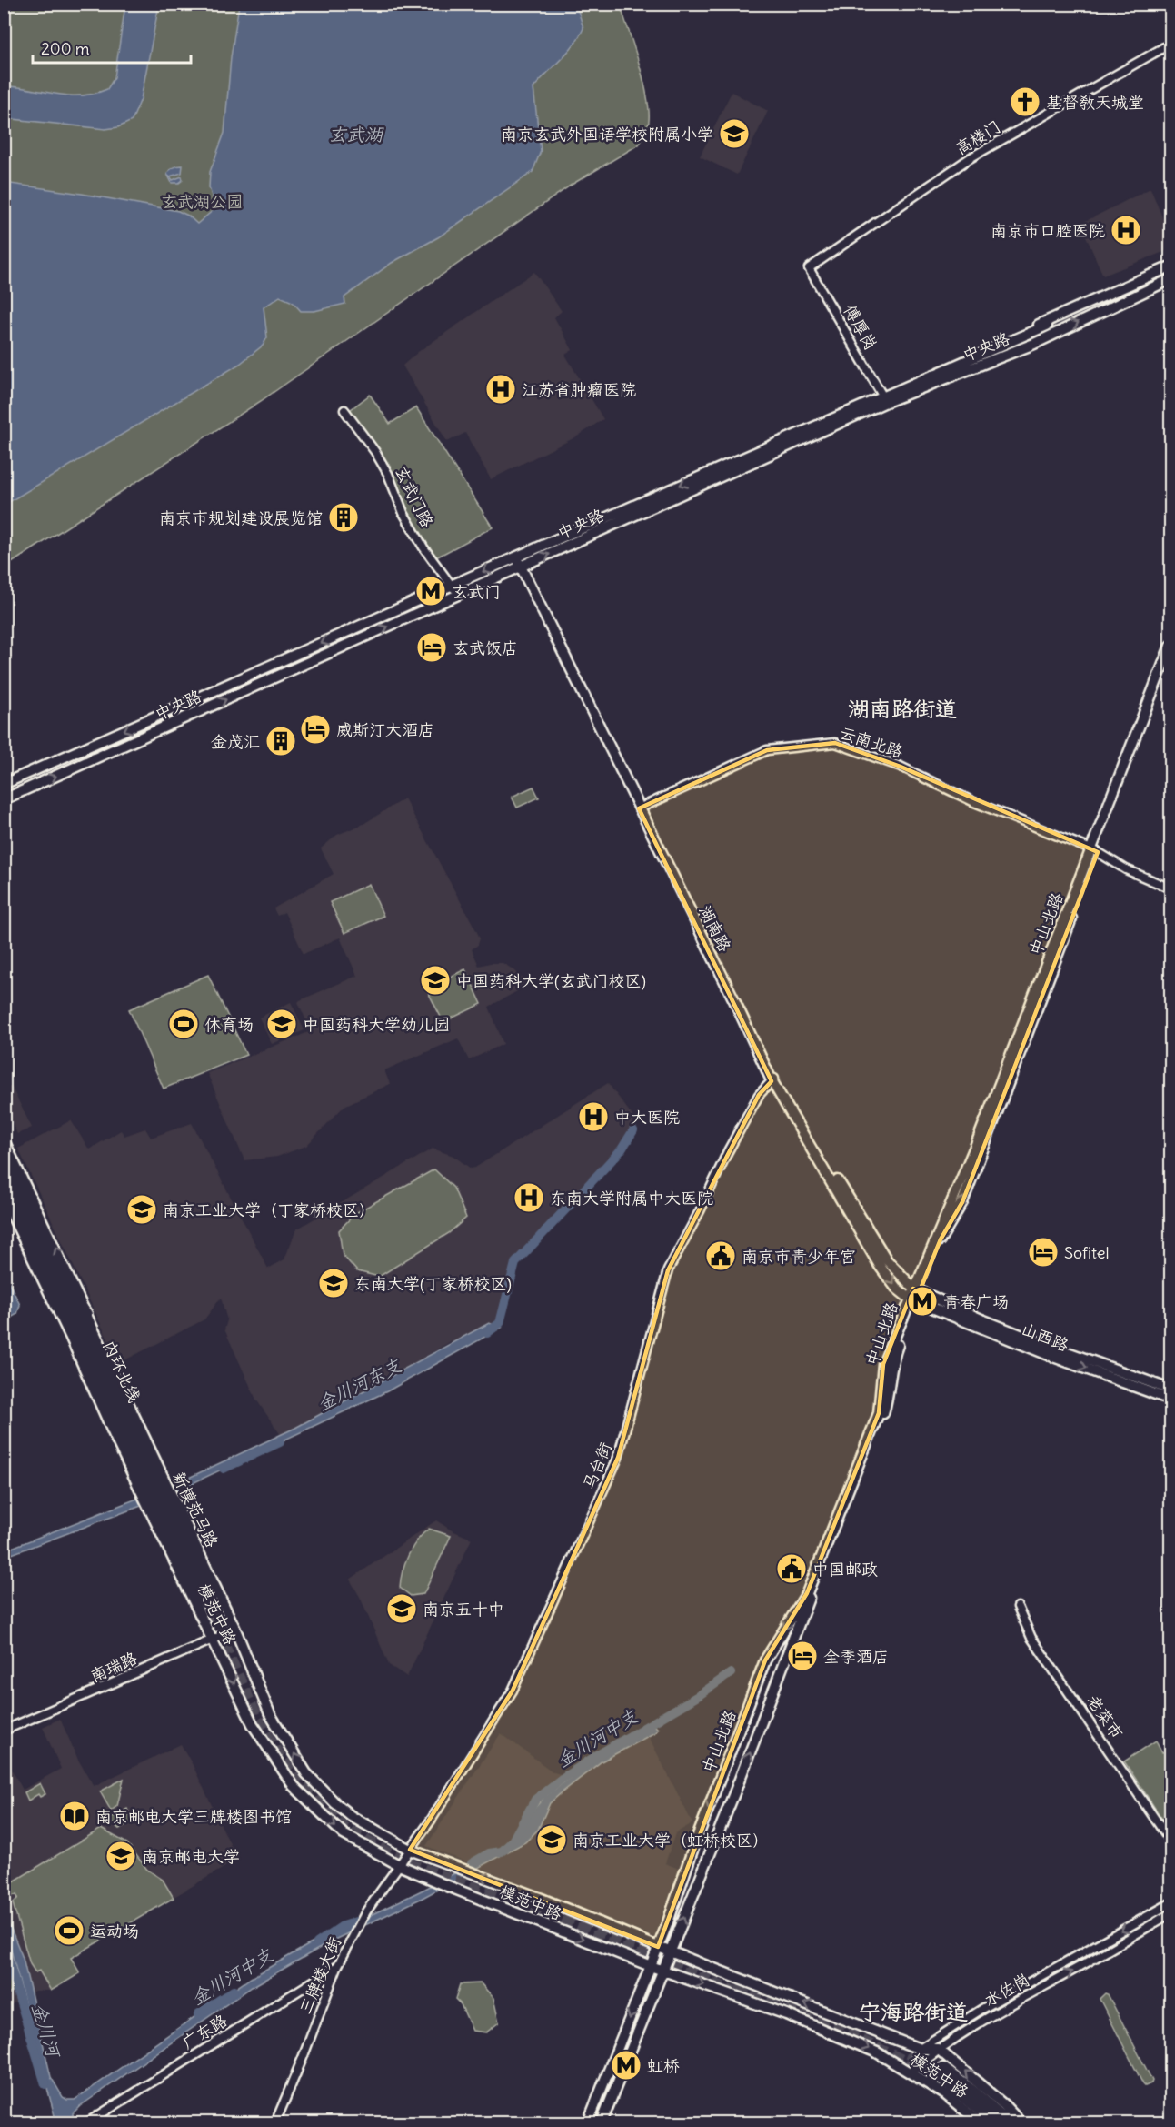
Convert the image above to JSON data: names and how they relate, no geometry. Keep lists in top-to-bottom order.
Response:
{
  "streets": {
    "highway": ["内环北线"],
    "main road": [
      "中央路",
      "中山北路",
      "湖南路",
      "山西路",
      "新模范马路",
      "模范中路"
    ],
    "street": [
      "高楼门",
      "傅厚岗",
      "玄武门路",
      "云南北路",
      "马台街",
      "南瑞路",
      "老菜市",
      "三牌楼大街",
      "水佐岗",
      "广东路"
    ]
  },
  "crossings": [
    ["高楼门", "傅厚岗"],
    ["傅厚岗", "中央路"],
    ["中央路", "玄武门路"],
    ["中央路", "湖南路"],
    ["云南北路", "中山北路"],
    ["云南北路", "湖南路"],
    ["中山北路", "湖南路"],
    ["中山北路", "山西路"],
    ["中山北路", "模范中路"],
    ["湖南路", "山西路"],
    ["湖南路", "马台街"],
    ["内环北线", "新模范马路"],
    ["内环北线", "模范中路"],
    ["马台街", "新模范马路"],
    ["马台街", "模范中路"],
    ["马台街", "三牌楼大街"],
    ["新模范马路", "模范中路"],
    ["新模范马路", "南瑞路"],
    ["新模范马路", "三牌楼大街"],
    ["模范中路", "南瑞路"],
    ["模范中路", "三牌楼大街"],
    ["模范中路", "水佐岗"],
    ["三牌楼大街", "广东路"]
  ],
  "one_way": ["新模范马路"],
  "districts": ["湖南路街道", "宁海路街道"],
  "water": [
    "玄武湖",
    "金川河东支",
    "金川河中支",
    "金川河"
  ],
  "parks": ["玄武湖公园"],
  "places": {
    "church": ["基督教天城堂"],
    "school or university": [
      "南京玄武外国语学校附属小学",
      "中国药科大学(玄武门校区)",
      "中国药科大学幼儿园",
      "南京工业大学（丁家桥校区）",
      "东南大学(丁家桥校区)",
      "南京五十中",
      "南京工业大学（虹桥校区）",
      "南京邮电大学"
    ],
    "hospital": [
      "南京市口腔医院",
      "江苏省肿瘤医院",
      "中大医院",
      "东南大学附属中大医院"
    ],
    "building": ["南京市规划建设展览馆", "金茂汇"],
    "metro station": ["玄武门", "青春广场", "虹桥"],
    "hotel": [
      "玄武饭店",
      "威斯汀大酒店",
      "Sofitel",
      "全季酒店"
    ],
    "sports": ["体育场", "运动场"],
    "public building": ["南京市青少年宫", "中国邮政"],
    "library": ["南京邮电大学三牌楼图书馆"]
  },
  "scale_bar": "200 m"
}
